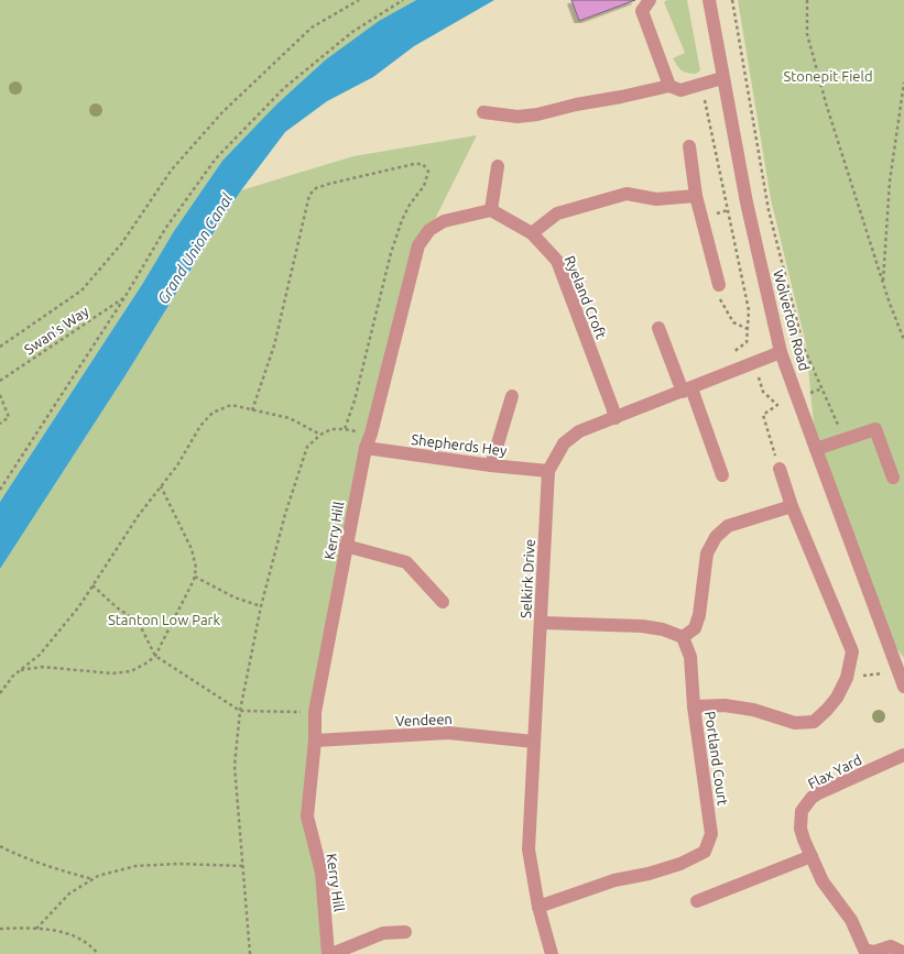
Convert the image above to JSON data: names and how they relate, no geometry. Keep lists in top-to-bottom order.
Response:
{
  "streets": {
    "street": [
      "Ryeland Croft",
      "Wolverton Road",
      "Shepherds Hey",
      "Kerry Hill",
      "Selkirk Drive",
      "Vendeen",
      "Portland Court",
      "Flax Yard"
    ],
    "path": ["Swan's Way"]
  },
  "crossings": [
    ["Ryeland Croft", "Selkirk Drive"],
    ["Wolverton Road", "Selkirk Drive"],
    ["Shepherds Hey", "Kerry Hill"],
    ["Shepherds Hey", "Selkirk Drive"],
    ["Kerry Hill", "Vendeen"],
    ["Selkirk Drive", "Vendeen"],
    ["Selkirk Drive", "Portland Court"]
  ],
  "water": ["Grand Union Canal"],
  "parks": ["Stonepit Field", "Stanton Low Park"]
}
